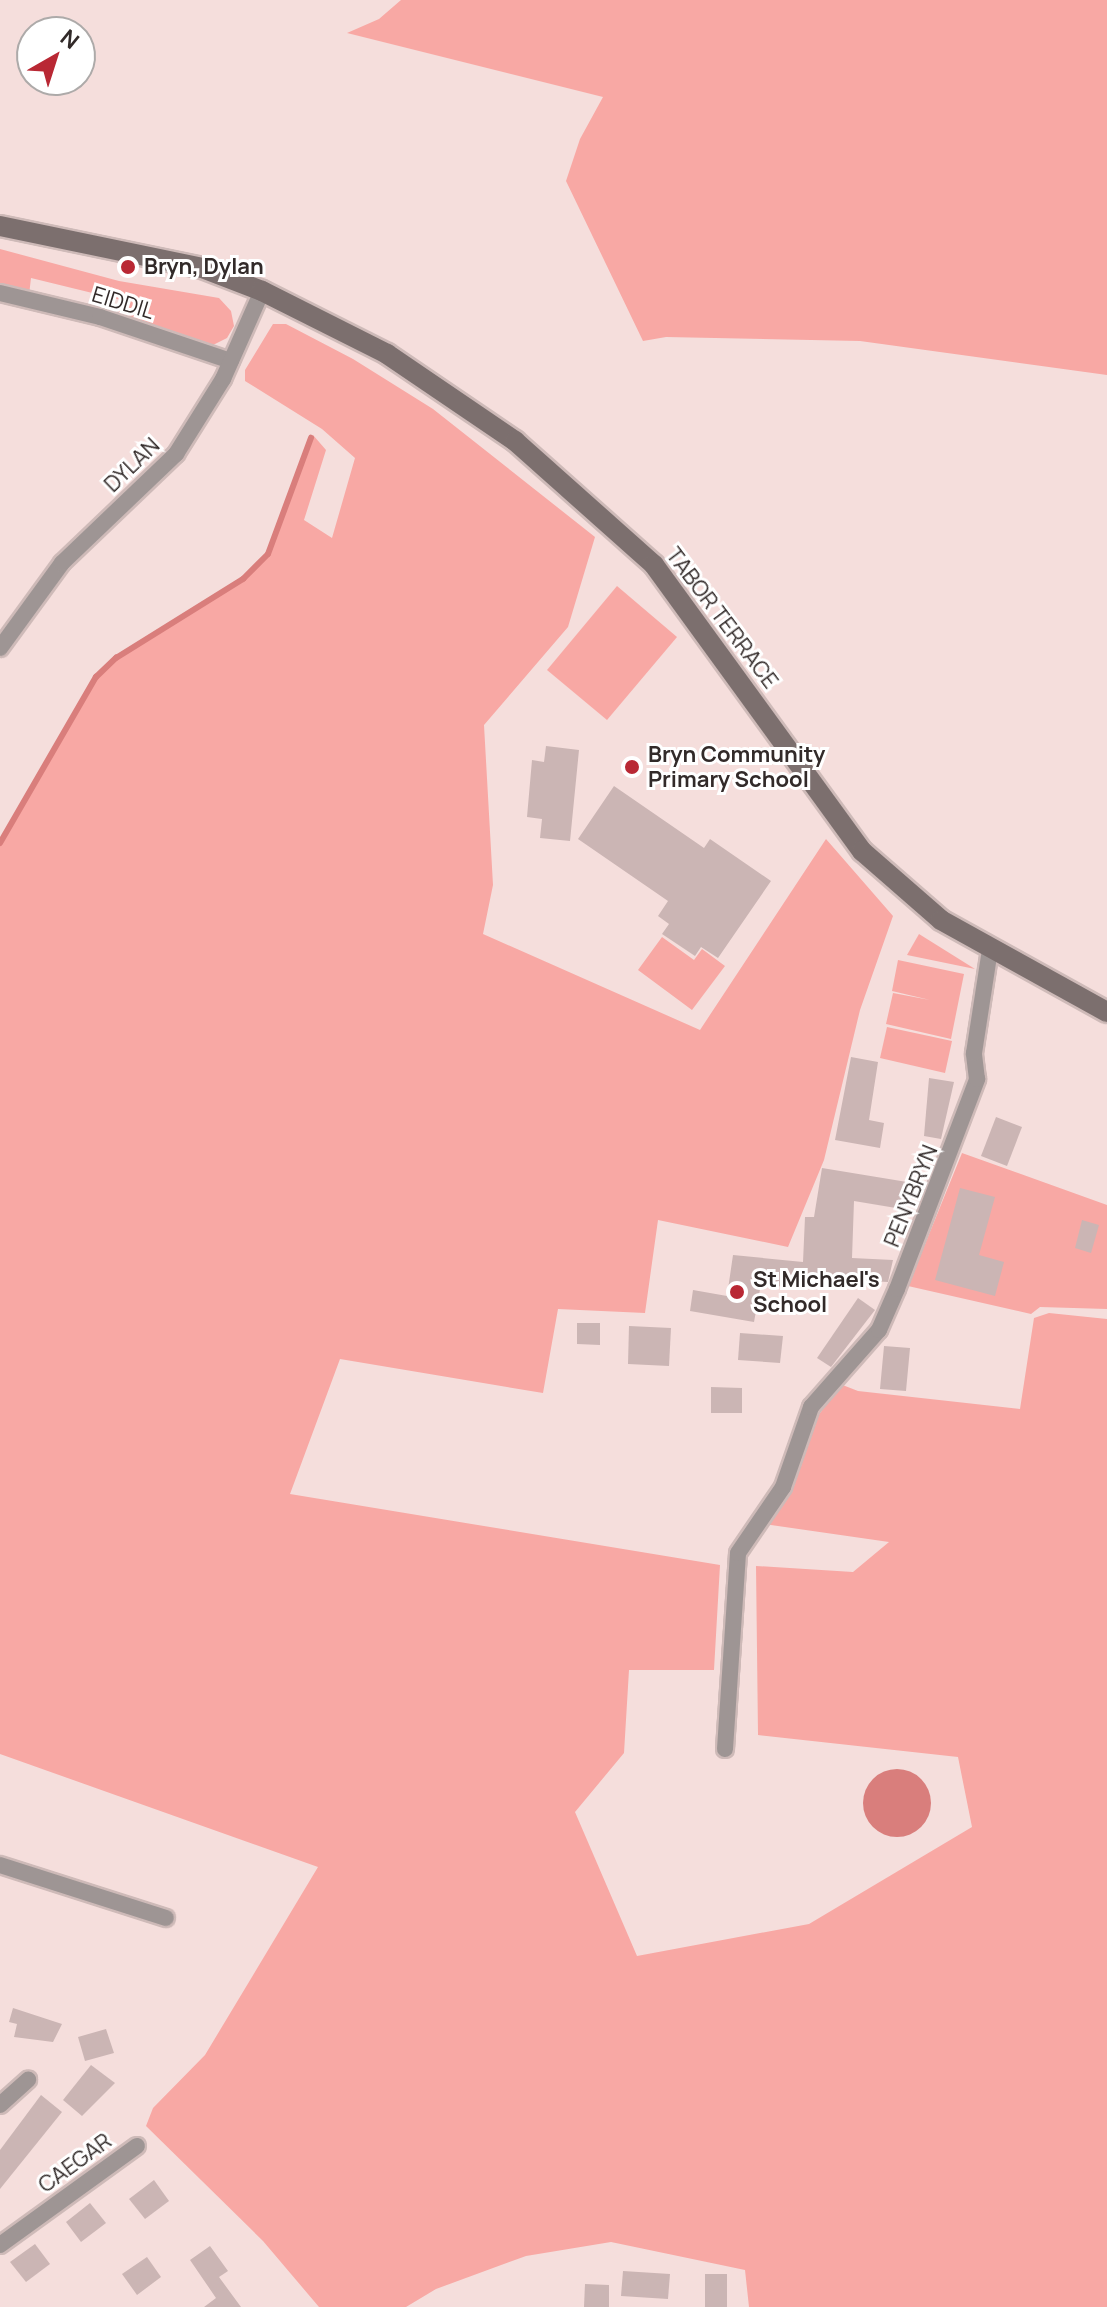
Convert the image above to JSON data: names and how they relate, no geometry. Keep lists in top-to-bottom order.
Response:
{
  "streets": {
    "main road": ["TABOR TERRACE"],
    "street": [
      "EIDDIL",
      "DYLAN",
      "PENYBRYN",
      "CAEGAR"
    ]
  },
  "crossings": [
    ["EIDDIL", "DYLAN"],
    ["DYLAN", "TABOR TERRACE"],
    ["TABOR TERRACE", "PENYBRYN"]
  ],
  "places": ["Bryn, Dylan", "Bryn Community Primary School", "St Michael's School"],
  "north": "top right"
}
